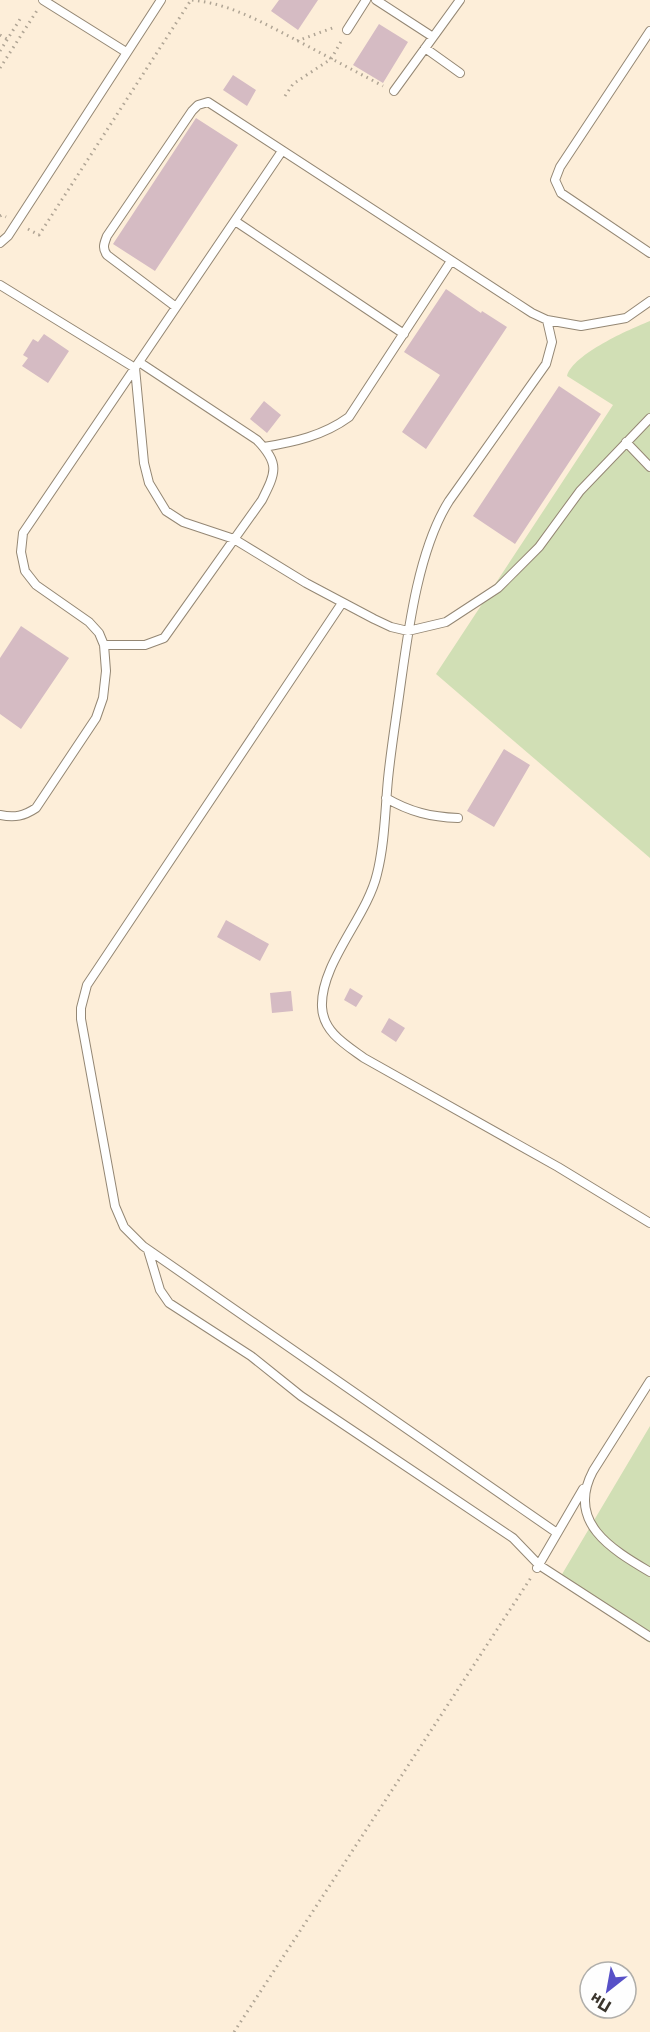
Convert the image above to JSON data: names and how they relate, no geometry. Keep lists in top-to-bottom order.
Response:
{
  "north": "bottom left"
}
